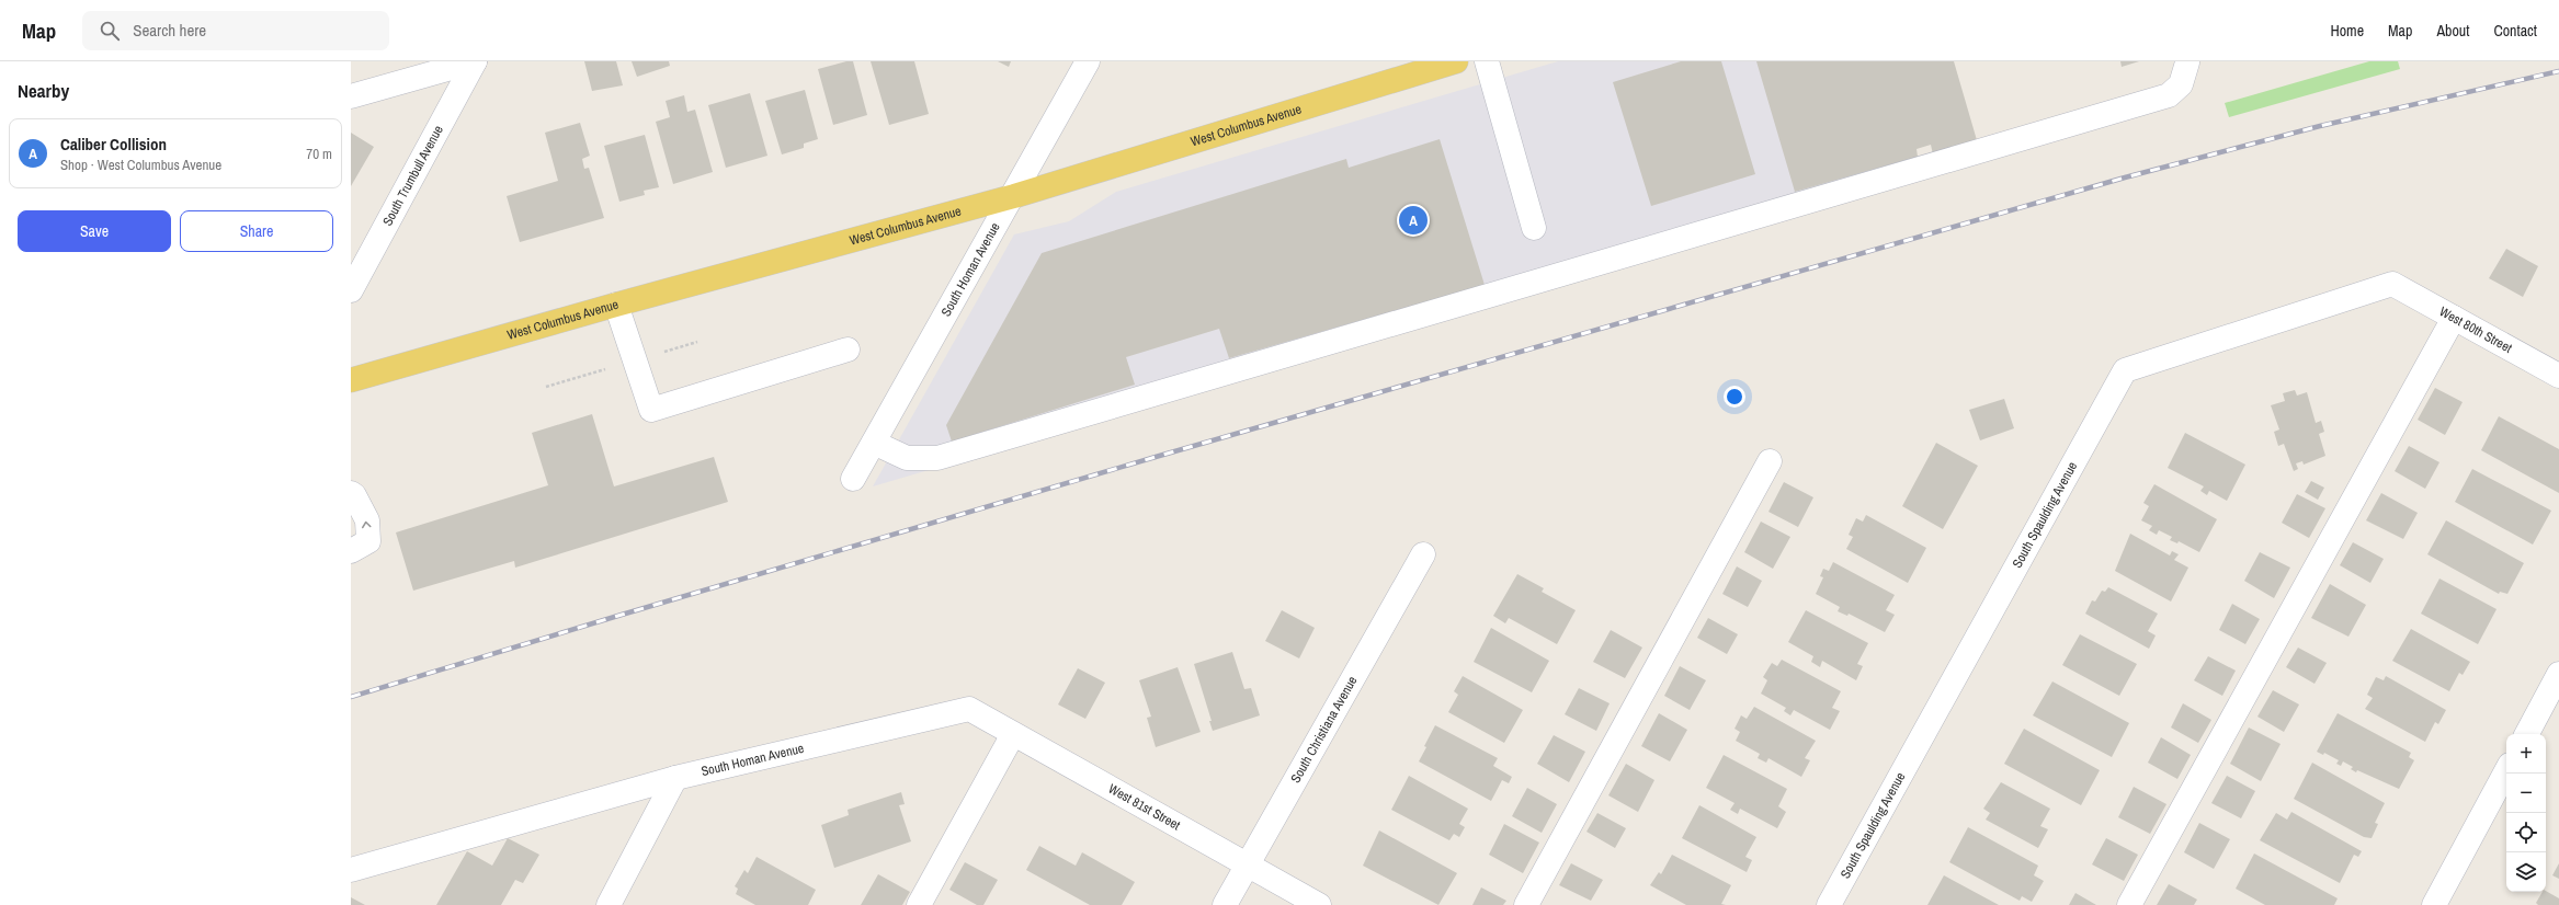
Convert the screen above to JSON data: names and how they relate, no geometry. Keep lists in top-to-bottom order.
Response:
{
  "streets": {
    "main road": ["West Columbus Avenue"],
    "street": [
      "South Trumbull Avenue",
      "South Homan Avenue",
      "West 80th Street",
      "South Spaulding Avenue",
      "South Christiana Avenue",
      "West 81st Street"
    ]
  },
  "crossings": [
    ["West Columbus Avenue", "South Homan Avenue"],
    ["South Homan Avenue", "West 81st Street"],
    ["West 80th Street", "South Spaulding Avenue"],
    ["South Christiana Avenue", "West 81st Street"]
  ],
  "page": {
    "header": "Map",
    "search": "Search here",
    "nav": [
      "Home",
      "Map",
      "About",
      "Contact"
    ],
    "heading": "Nearby",
    "list": [
      {
        "mark": "A",
        "name": "Caliber Collision",
        "note": "Shop · West Columbus Avenue",
        "value": "70 m"
      }
    ],
    "buttons": ["Save", "Share"],
    "pins": "A",
    "map_buttons": ["+", "−"]
  }
}
